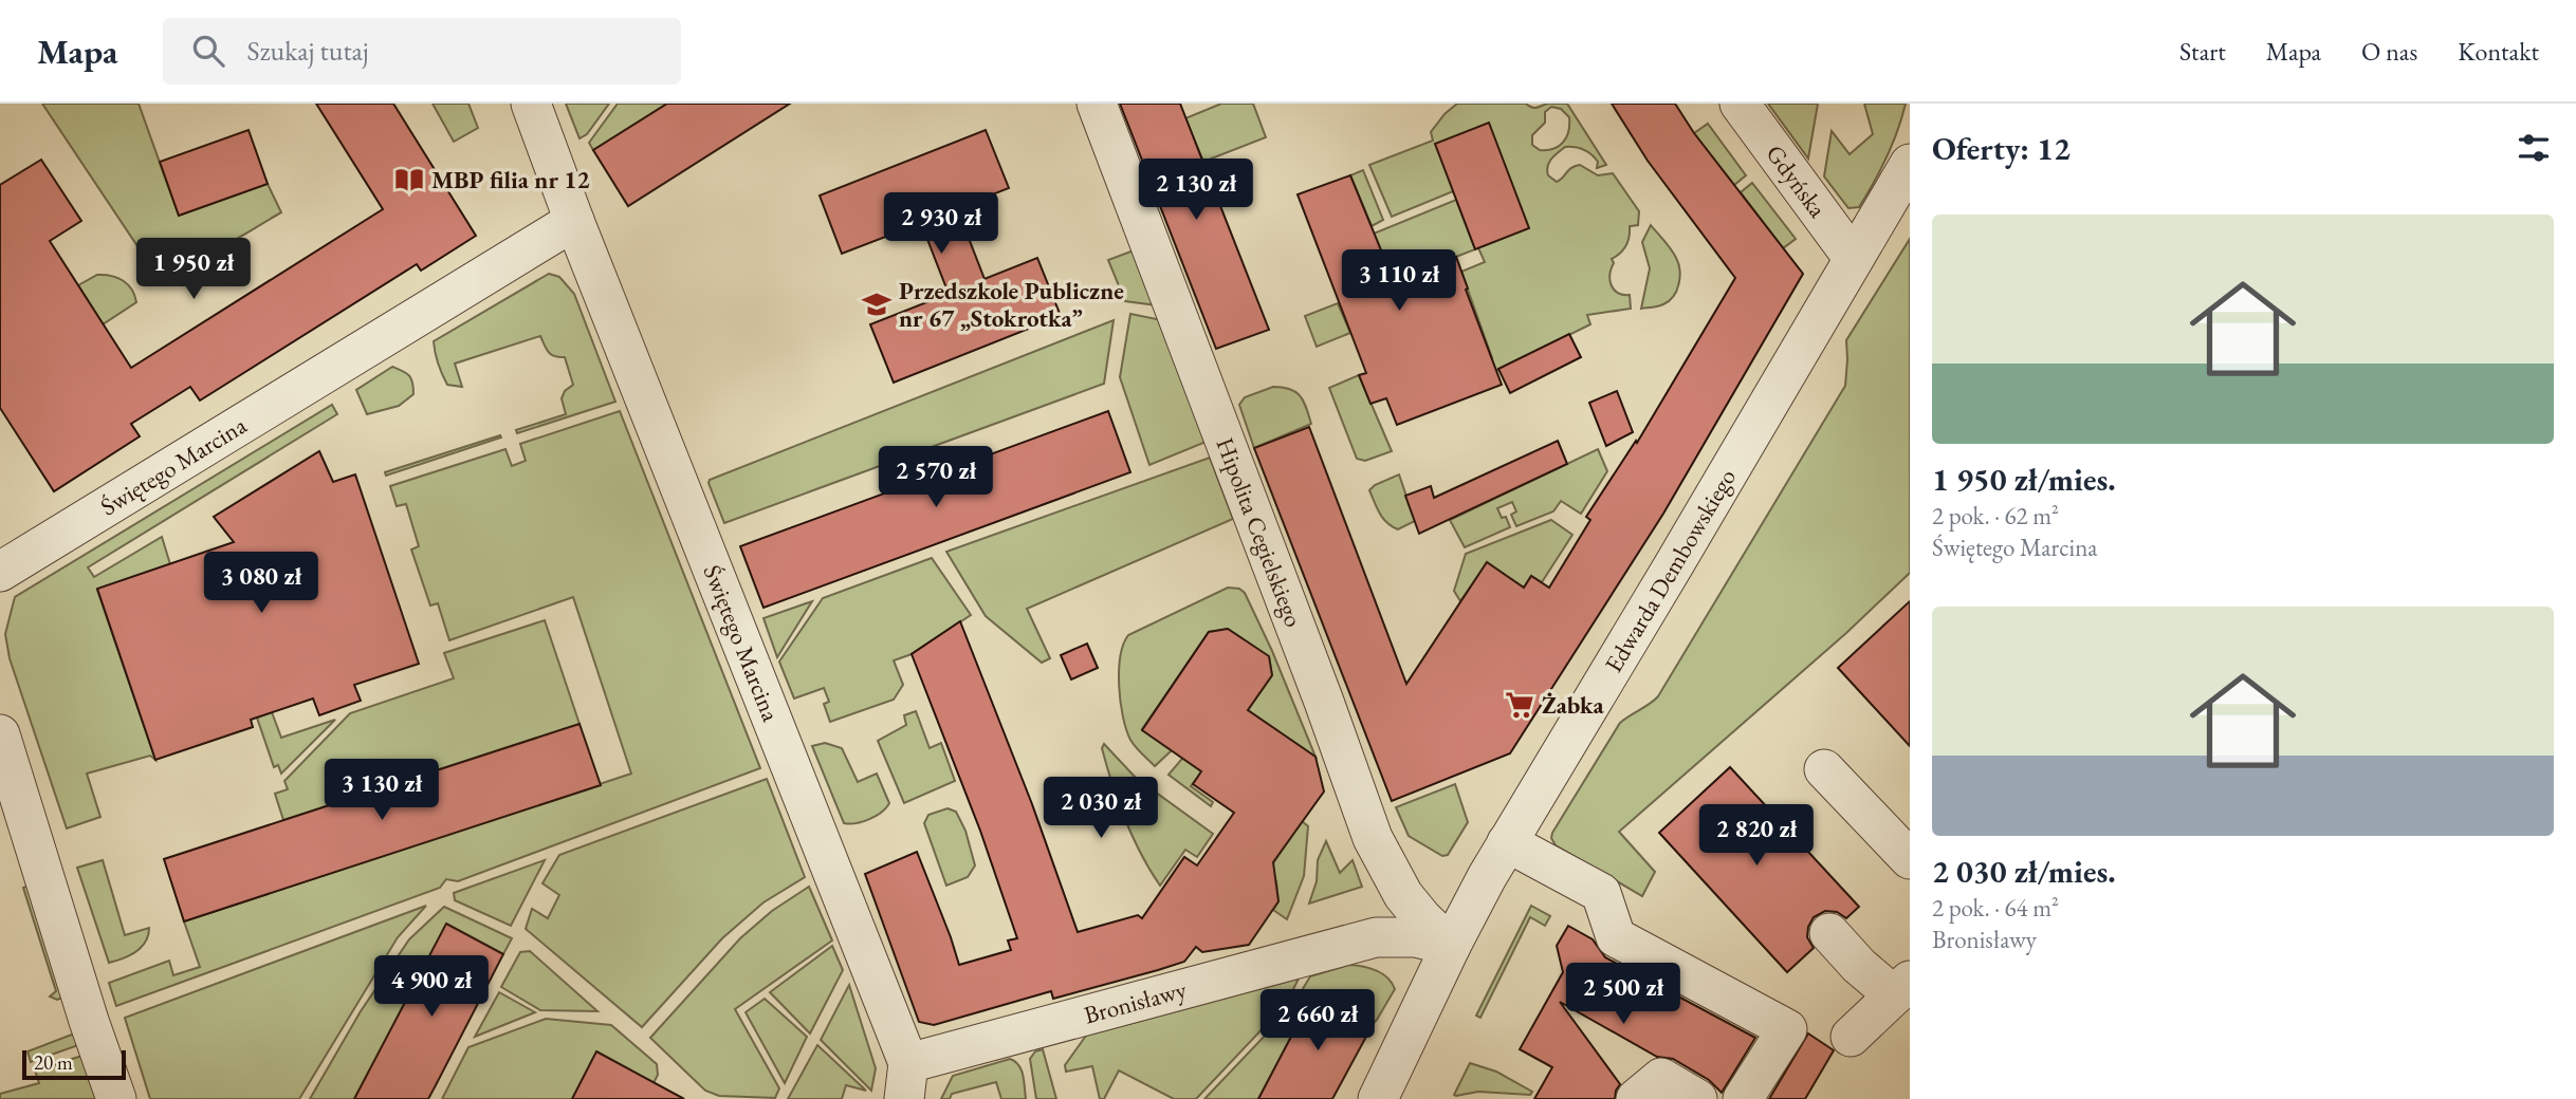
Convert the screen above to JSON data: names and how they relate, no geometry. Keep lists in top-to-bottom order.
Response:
{
  "streets": {
    "street": [
      "Gdyńska",
      "Świętego Marcina",
      "Hipolita Cegielskiego",
      "Edwarda Dembowskiego",
      "Bronisławy"
    ]
  },
  "crossings": [
    ["Gdyńska", "Edwarda Dembowskiego"],
    ["Świętego Marcina", "Bronisławy"],
    ["Hipolita Cegielskiego", "Edwarda Dembowskiego"],
    ["Hipolita Cegielskiego", "Bronisławy"],
    ["Edwarda Dembowskiego", "Bronisławy"]
  ],
  "places": {
    "library": ["MBP filia nr 12"],
    "school or university": ["Przedszkole Publiczne nr 67 „Stokrotka”"],
    "supermarket": ["Żabka"]
  },
  "scale_bar": "20 m",
  "page": {
    "header": "Mapa",
    "search": "Szukaj tutaj",
    "nav": [
      "Start",
      "Mapa",
      "O nas",
      "Kontakt"
    ],
    "heading": "Oferty: 12",
    "price": [
      "2 130 zł",
      "2 930 zł",
      "1 950 zł",
      "3 110 zł",
      "2 570 zł",
      "3 080 zł",
      "3 130 zł",
      "2 030 zł",
      "2 820 zł",
      "4 900 zł",
      "2 500 zł",
      "2 660 zł"
    ],
    "list": [
      {
        "name": "1 950 zł/mies.",
        "note": "2 pok. · 62 m² · Świętego Marcina"
      },
      {
        "name": "2 030 zł/mies.",
        "note": "2 pok. · 64 m² · Bronisławy"
      }
    ],
    "scale": "20 m"
  }
}
